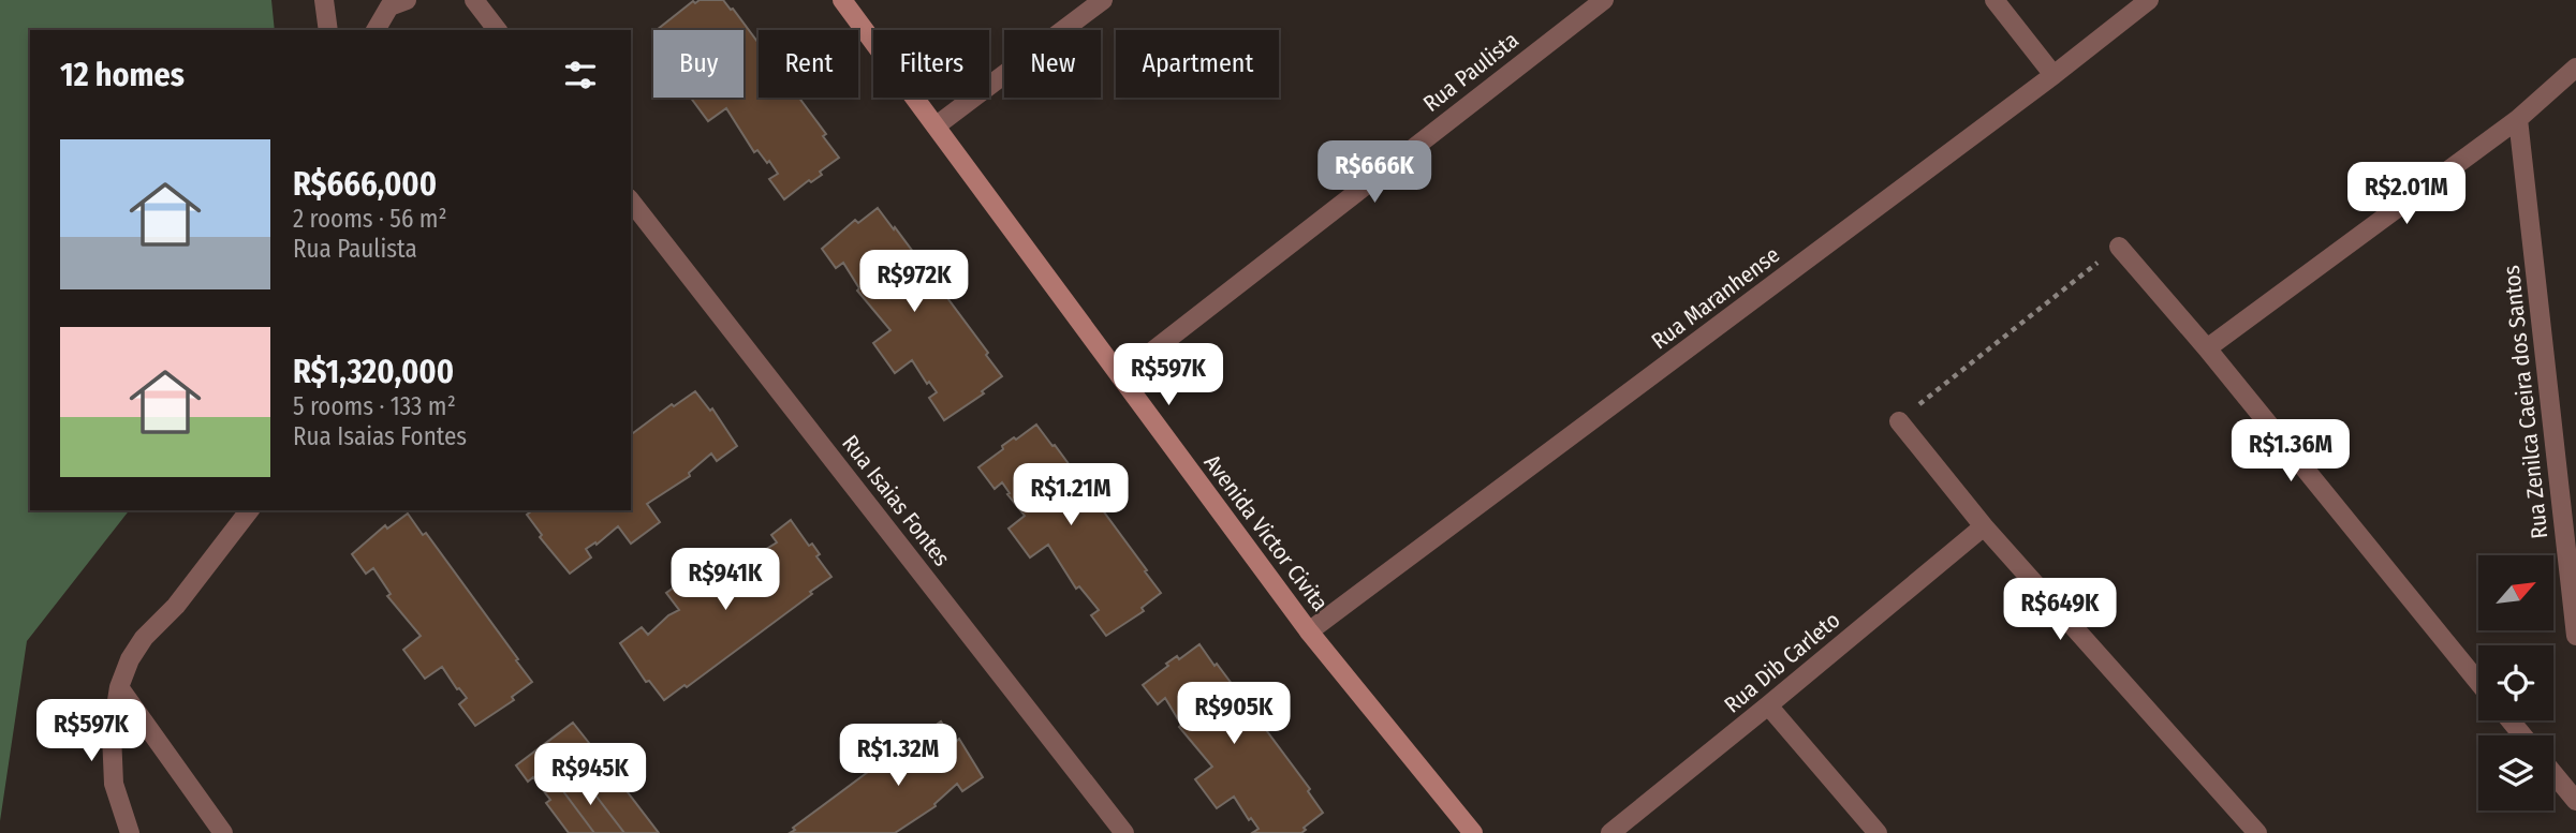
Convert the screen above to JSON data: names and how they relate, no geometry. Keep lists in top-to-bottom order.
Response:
{
  "streets": {
    "main road": ["Avenida Victor Civita"],
    "street": [
      "Rua Paulista",
      "Rua Maranhense",
      "Rua Zenilca Caeira dos Santos",
      "Rua Isaias Fontes",
      "Rua Dib Carleto"
    ]
  },
  "crossings": [
    ["Rua Paulista", "Avenida Victor Civita"],
    ["Rua Maranhense", "Avenida Victor Civita"]
  ],
  "north": "top right",
  "page": {
    "chip": [
      "Buy",
      "Rent",
      "Filters",
      "New",
      "Apartment"
    ],
    "heading": "12 homes",
    "list": [
      {
        "name": "R$666,000",
        "note": "2 rooms · 56 m² · Rua Paulista"
      },
      {
        "name": "R$1,320,000",
        "note": "5 rooms · 133 m² · Rua Isaias Fontes"
      }
    ],
    "price": [
      "R$666K",
      "R$2.01M",
      "R$972K",
      "R$597K",
      "R$1.36M",
      "R$1.21M",
      "R$941K",
      "R$649K",
      "R$905K",
      "R$597K",
      "R$1.32M",
      "R$945K"
    ]
  }
}
